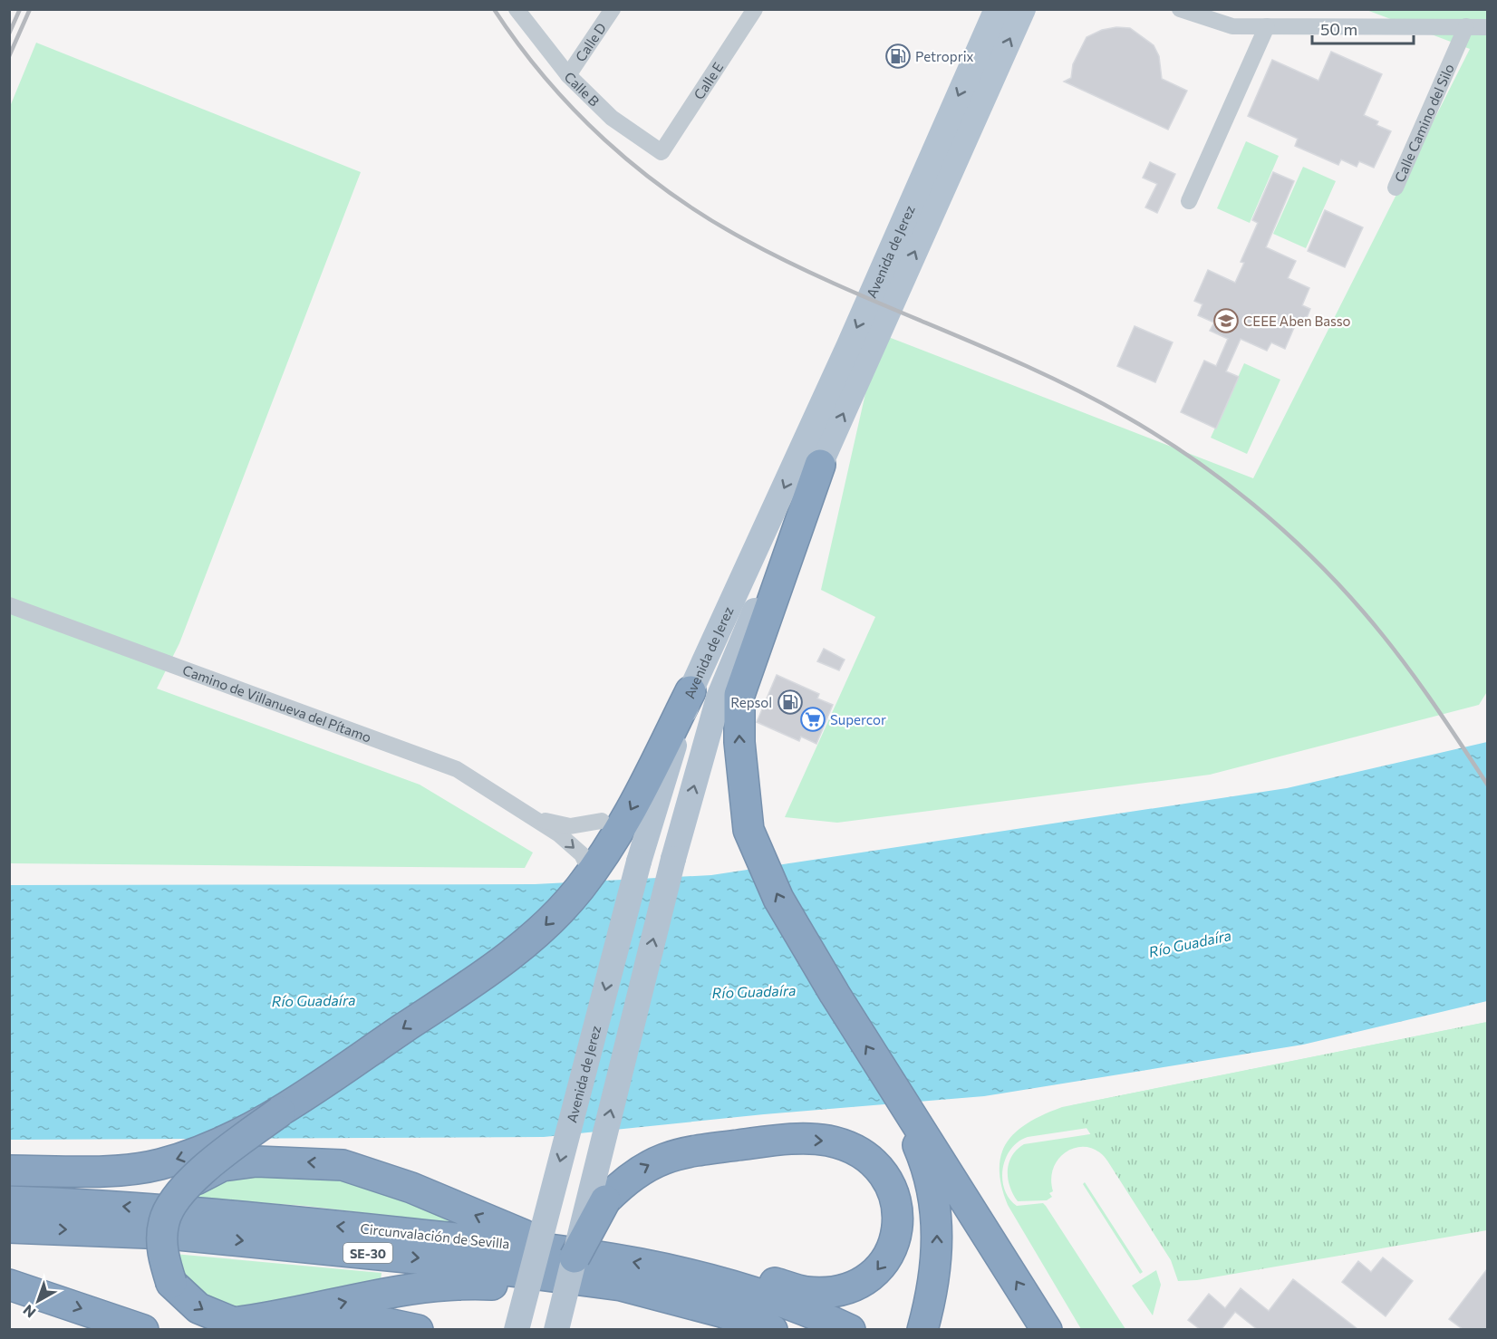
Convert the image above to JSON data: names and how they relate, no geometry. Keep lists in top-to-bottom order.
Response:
{
  "streets": {
    "highway": ["Circunvalación de Sevilla", "SE-30"],
    "main road": ["Avenida de Jerez"],
    "street": [
      "Calle D",
      "Calle E",
      "Calle B",
      "Calle Camino del Silo",
      "Camino de Villanueva del Pítamo"
    ]
  },
  "crossings": [
    ["Calle D", "Calle B"],
    ["Calle E", "Calle B"],
    ["Avenida de Jerez", "Circunvalación de Sevilla"]
  ],
  "water": ["Río Guadaíra"],
  "places": {
    "fuel station": ["Petroprix", "Repsol"],
    "school or university": ["CEEE Aben Basso"],
    "supermarket": ["Supercor"]
  },
  "scale_bar": "50 m",
  "north": "bottom left"
}
